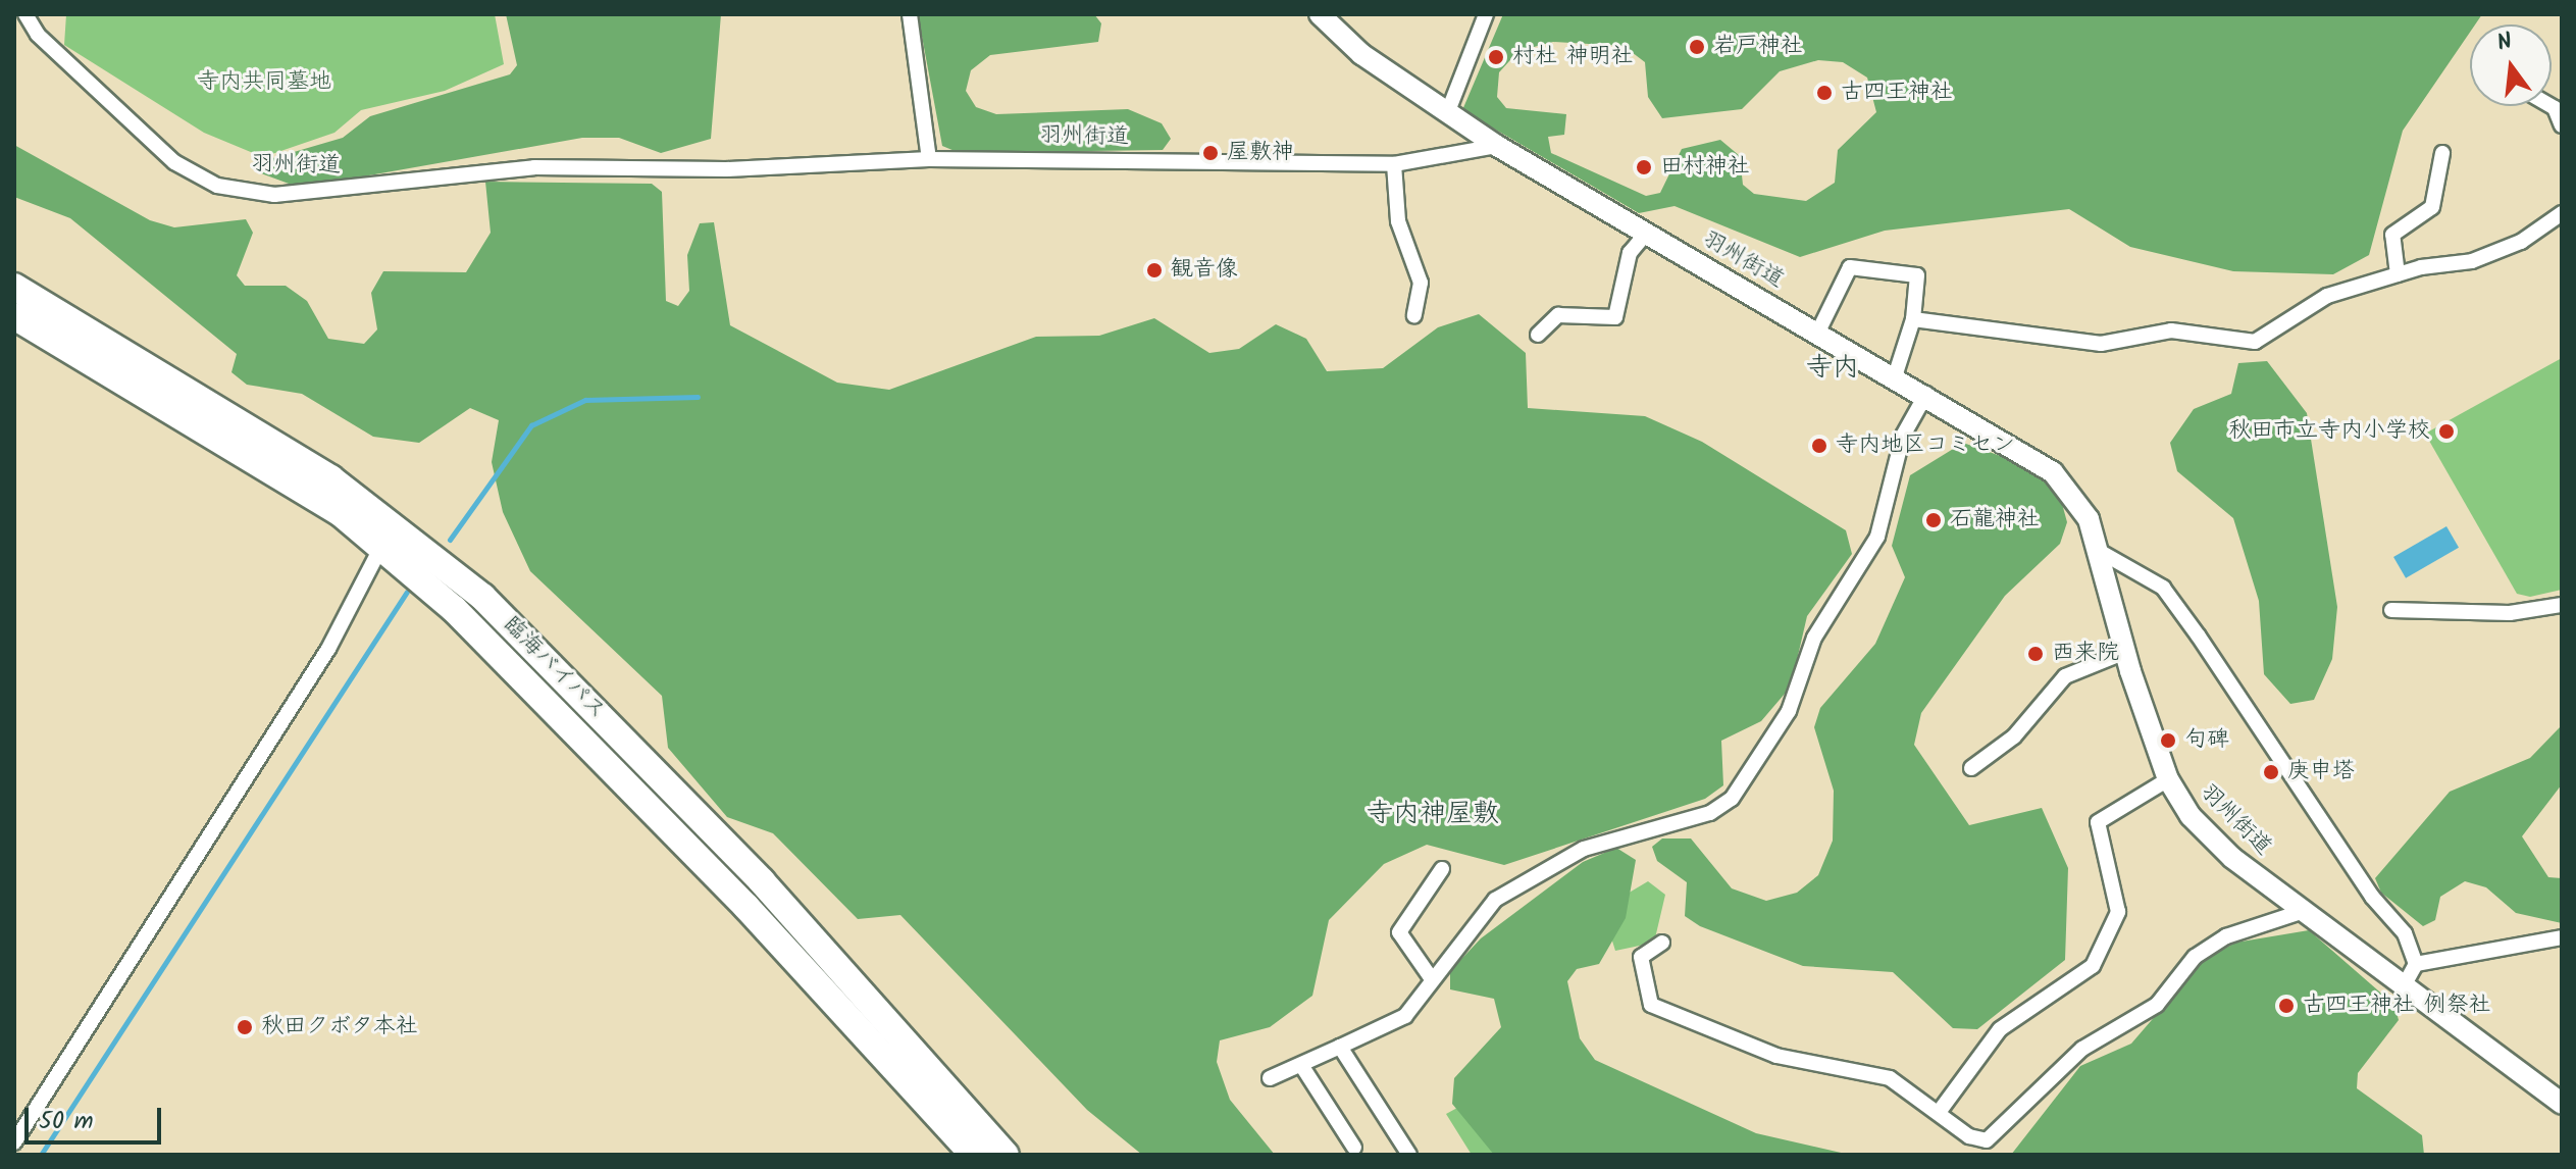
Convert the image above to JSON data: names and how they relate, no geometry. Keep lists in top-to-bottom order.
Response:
{
  "streets": {
    "highway": ["臨海バイパス"],
    "street": ["羽州街道"]
  },
  "districts": ["寺内", "寺内神屋敷"],
  "parks": ["寺内共同墓地"],
  "places": [
    "岩戸神社",
    "村杜 神明社",
    "古四王神社",
    "屋敷神",
    "田村神社",
    "観音像",
    "秋田市立寺内小学校",
    "寺内地区コミセン",
    "石龍神社",
    "西来院",
    "句碑",
    "庚申塔",
    "古四王神社 例祭社",
    "秋田クボタ本社"
  ],
  "scale_bar": "50 m",
  "north": "top"
}
